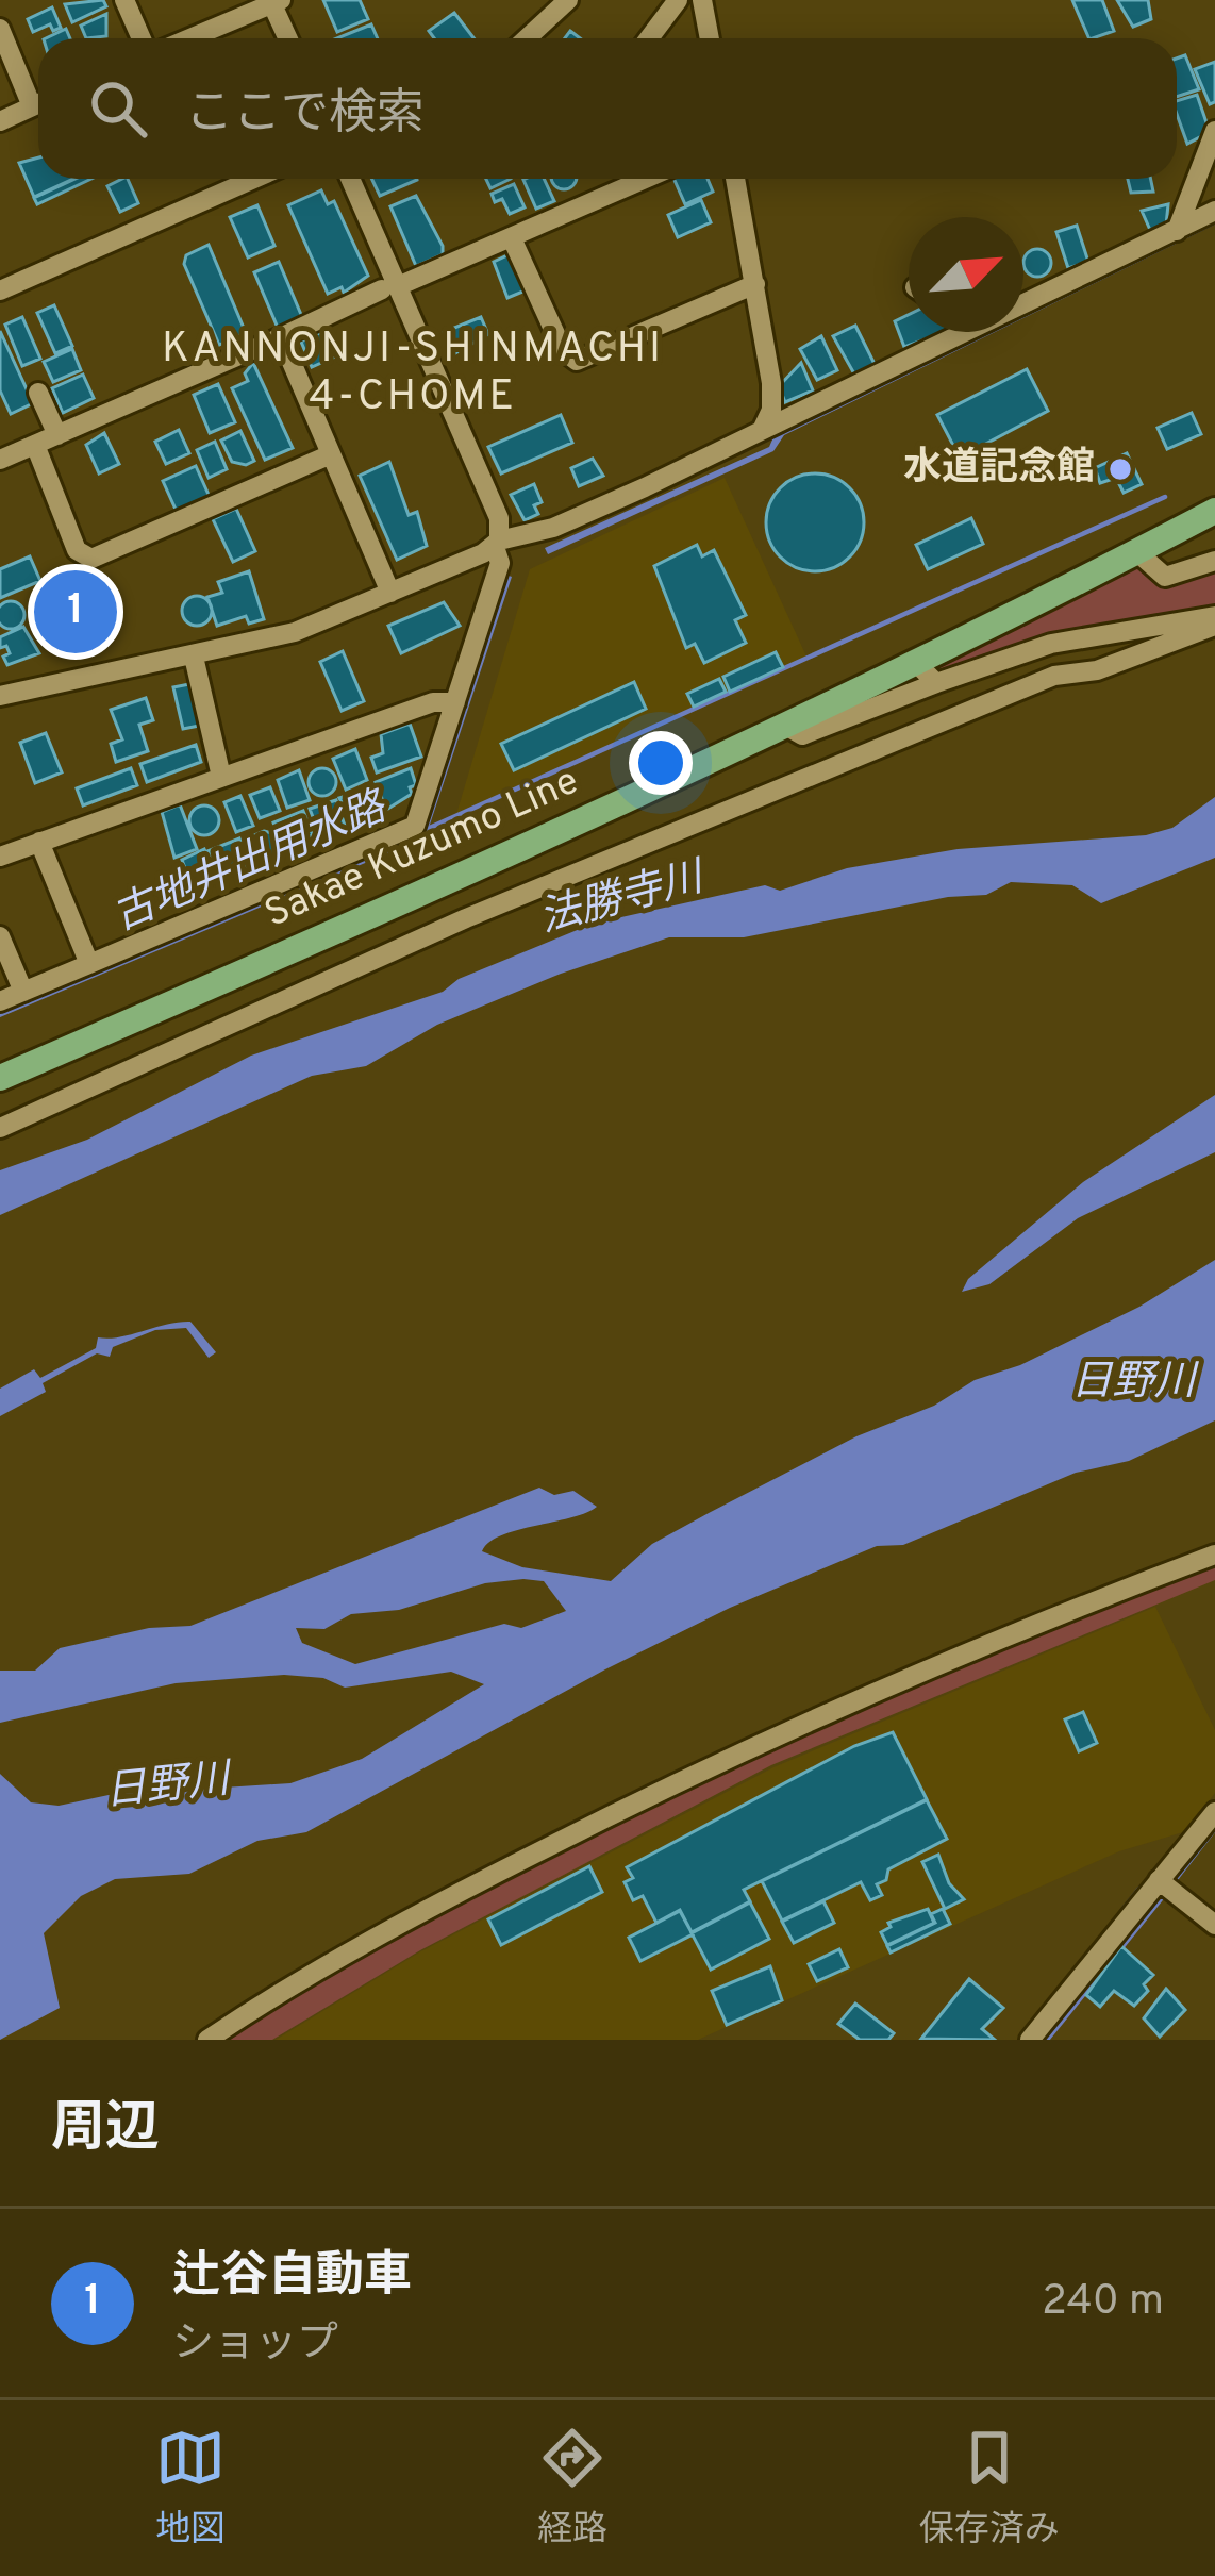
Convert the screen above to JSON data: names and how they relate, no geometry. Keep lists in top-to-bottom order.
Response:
{
  "streets": {
    "main road": ["Sakae Kuzumo Line"]
  },
  "districts": ["KANNONJI-SHINMACHI 4-CHOME"],
  "water": ["古地井出用水路", "法勝寺川", "日野川"],
  "places": ["水道記念館"],
  "north": "top right",
  "page": {
    "search": "ここで検索",
    "pins": "1",
    "heading": "周辺",
    "list": [
      {
        "mark": "1",
        "name": "辻谷自動車",
        "note": "ショップ",
        "value": "240 m"
      }
    ],
    "nav": ["地図", "経路", "保存済み"]
  }
}
